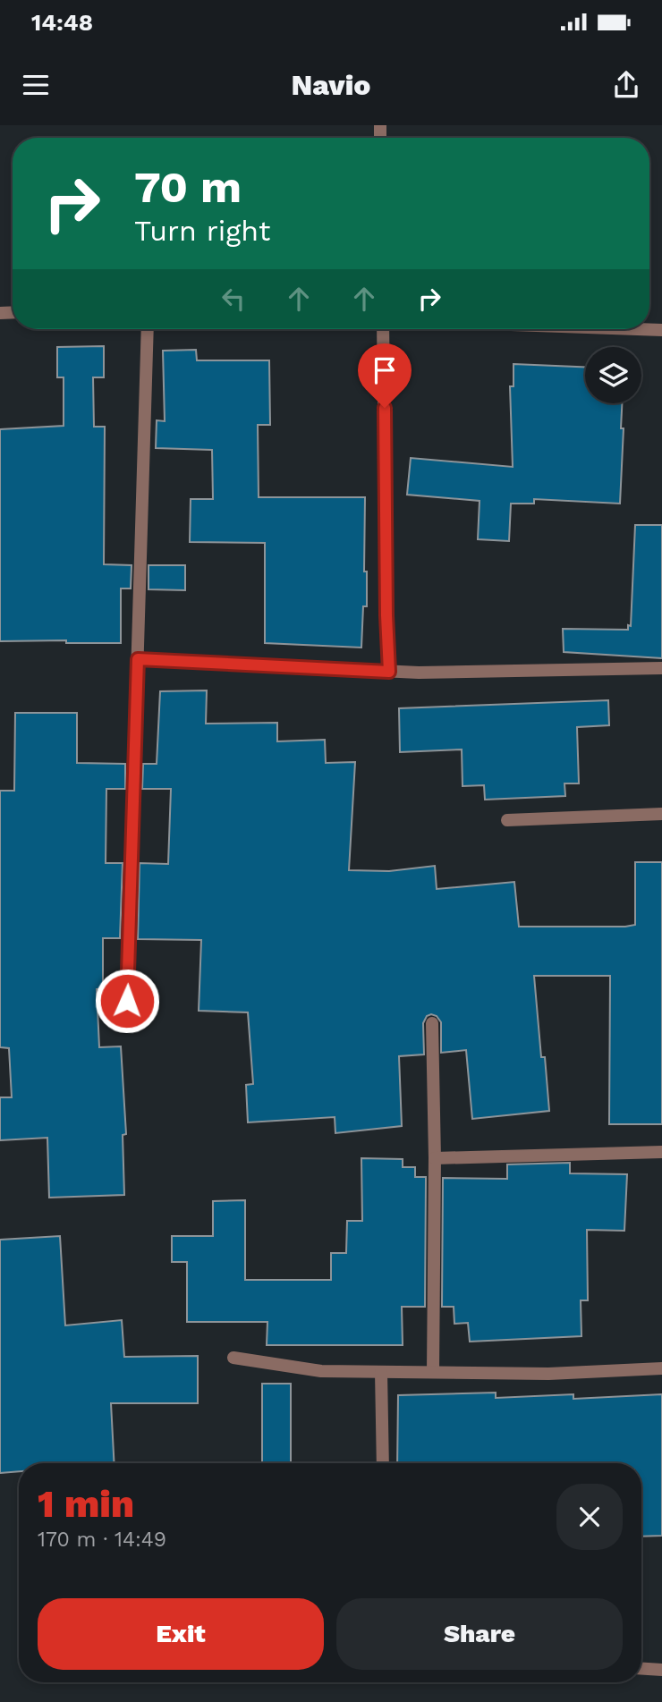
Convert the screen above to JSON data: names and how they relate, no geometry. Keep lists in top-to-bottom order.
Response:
{
  "page": {
    "status": "14:48",
    "header": "Navio",
    "turn": ["70 m", "Turn right"],
    "heading": ["1 min", "170 m · 14:49"],
    "buttons": ["Exit", "Share"]
  }
}
